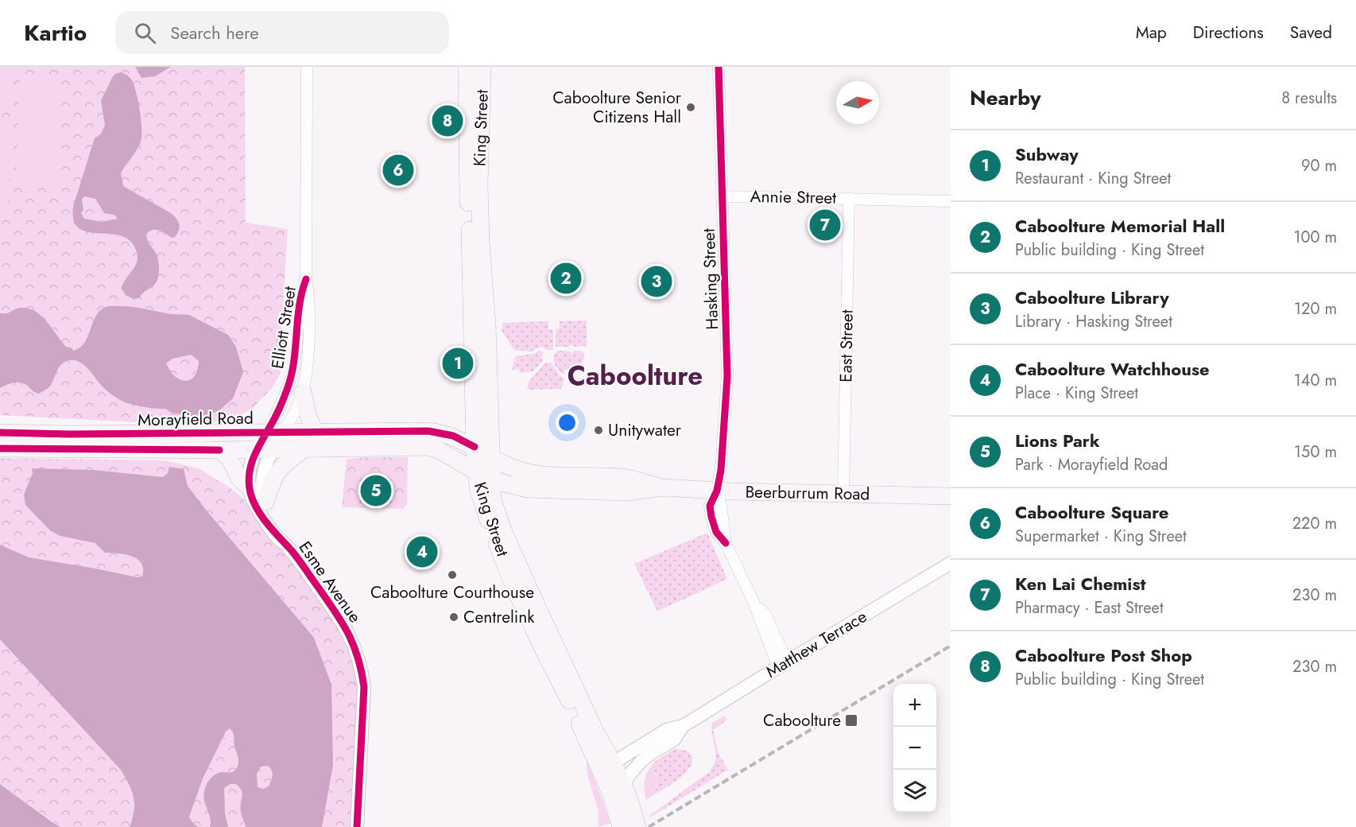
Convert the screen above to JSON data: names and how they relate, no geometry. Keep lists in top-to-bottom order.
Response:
{
  "streets": {
    "main road": ["King Street", "Morayfield Road", "Beerburrum Road"],
    "street": [
      "Annie Street",
      "Hasking Street",
      "Elliott Street",
      "East Street",
      "Esme Avenue",
      "Matthew Terrace"
    ]
  },
  "crossings": [
    ["King Street", "Morayfield Road"],
    ["King Street", "Beerburrum Road"],
    ["King Street", "Matthew Terrace"],
    ["Annie Street", "Hasking Street"],
    ["Annie Street", "East Street"],
    ["Hasking Street", "Beerburrum Road"],
    ["Elliott Street", "Morayfield Road"],
    ["East Street", "Beerburrum Road"],
    ["Morayfield Road", "Beerburrum Road"],
    ["Morayfield Road", "Esme Avenue"]
  ],
  "districts": ["Caboolture"],
  "places": {
    "other": [
      "Caboolture Senior Citizens Hall",
      "Unitywater",
      "Caboolture Courthouse",
      "Centrelink"
    ],
    "transit": ["Caboolture"]
  },
  "north": "right",
  "page": {
    "header": "Kartio",
    "search": "Search here",
    "nav": ["Map", "Directions", "Saved"],
    "heading": ["Nearby", "8 results"],
    "pins": [
      "8",
      "6",
      "7",
      "2",
      "3",
      "1",
      "5",
      "4"
    ],
    "list": [
      {
        "mark": "1",
        "name": "Subway",
        "note": "Restaurant · King Street",
        "value": "90 m"
      },
      {
        "mark": "2",
        "name": "Caboolture Memorial Hall",
        "note": "Public building · King Street",
        "value": "100 m"
      },
      {
        "mark": "3",
        "name": "Caboolture Library",
        "note": "Library · Hasking Street",
        "value": "120 m"
      },
      {
        "mark": "4",
        "name": "Caboolture Watchhouse",
        "note": "Place · King Street",
        "value": "140 m"
      },
      {
        "mark": "5",
        "name": "Lions Park",
        "note": "Park · Morayfield Road",
        "value": "150 m"
      },
      {
        "mark": "6",
        "name": "Caboolture Square",
        "note": "Supermarket · King Street",
        "value": "220 m"
      },
      {
        "mark": "7",
        "name": "Ken Lai Chemist",
        "note": "Pharmacy · East Street",
        "value": "230 m"
      },
      {
        "mark": "8",
        "name": "Caboolture Post Shop",
        "note": "Public building · King Street",
        "value": "230 m"
      }
    ],
    "map_buttons": ["+", "−"]
  }
}
